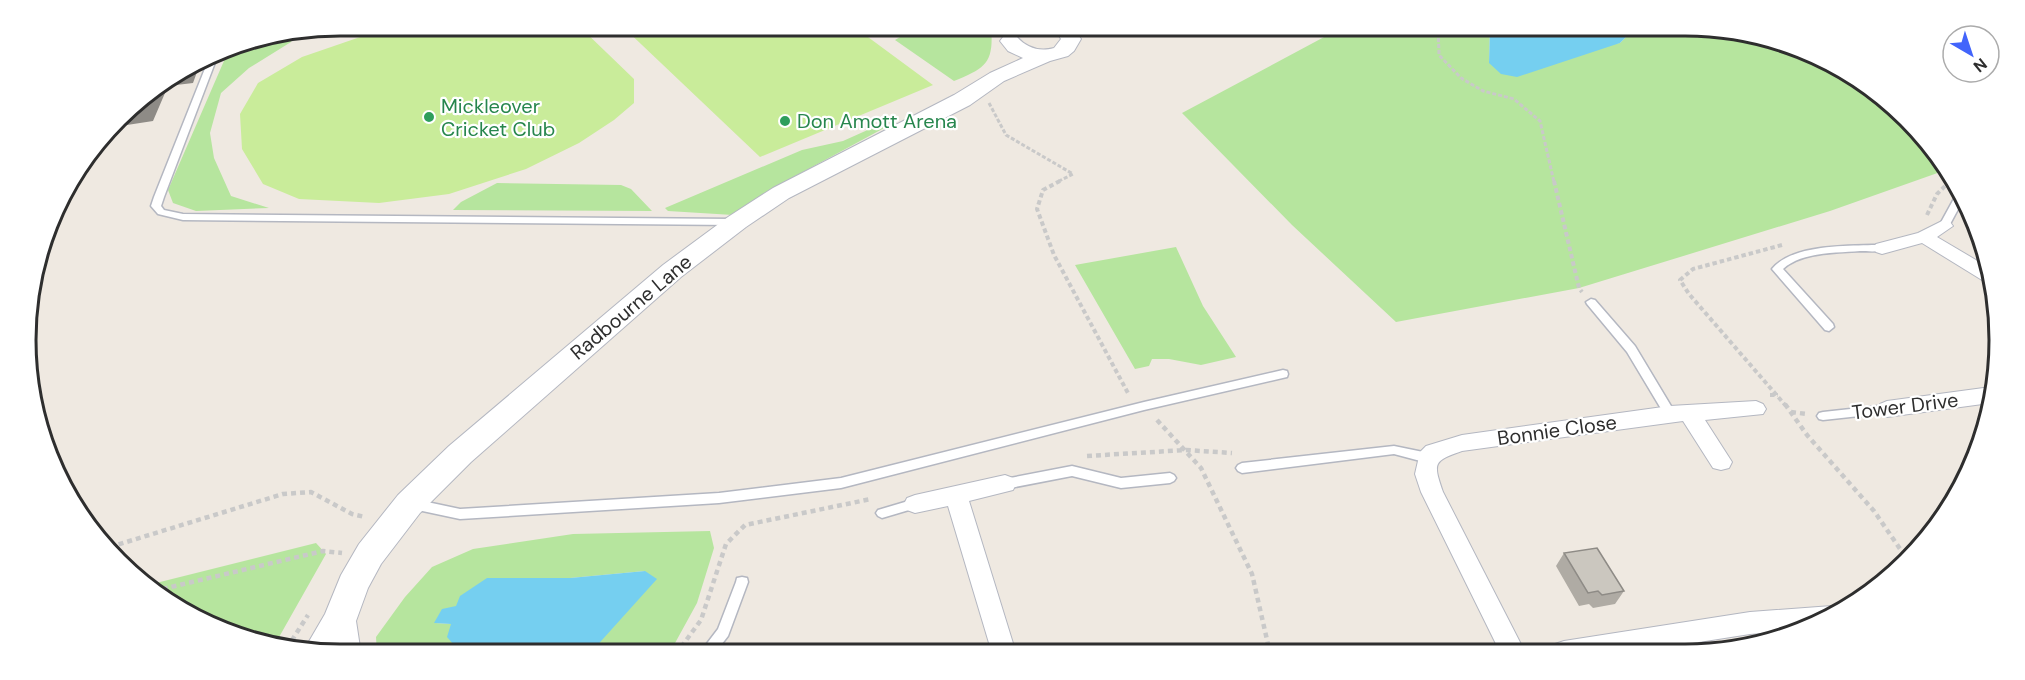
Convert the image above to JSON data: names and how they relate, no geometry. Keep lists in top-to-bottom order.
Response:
{
  "streets": {
    "street": ["Radbourne Lane", "Tower Drive", "Bonnie Close"]
  },
  "places": ["Mickleover Cricket Club", "Don Amott Arena"],
  "north": "bottom right"
}
